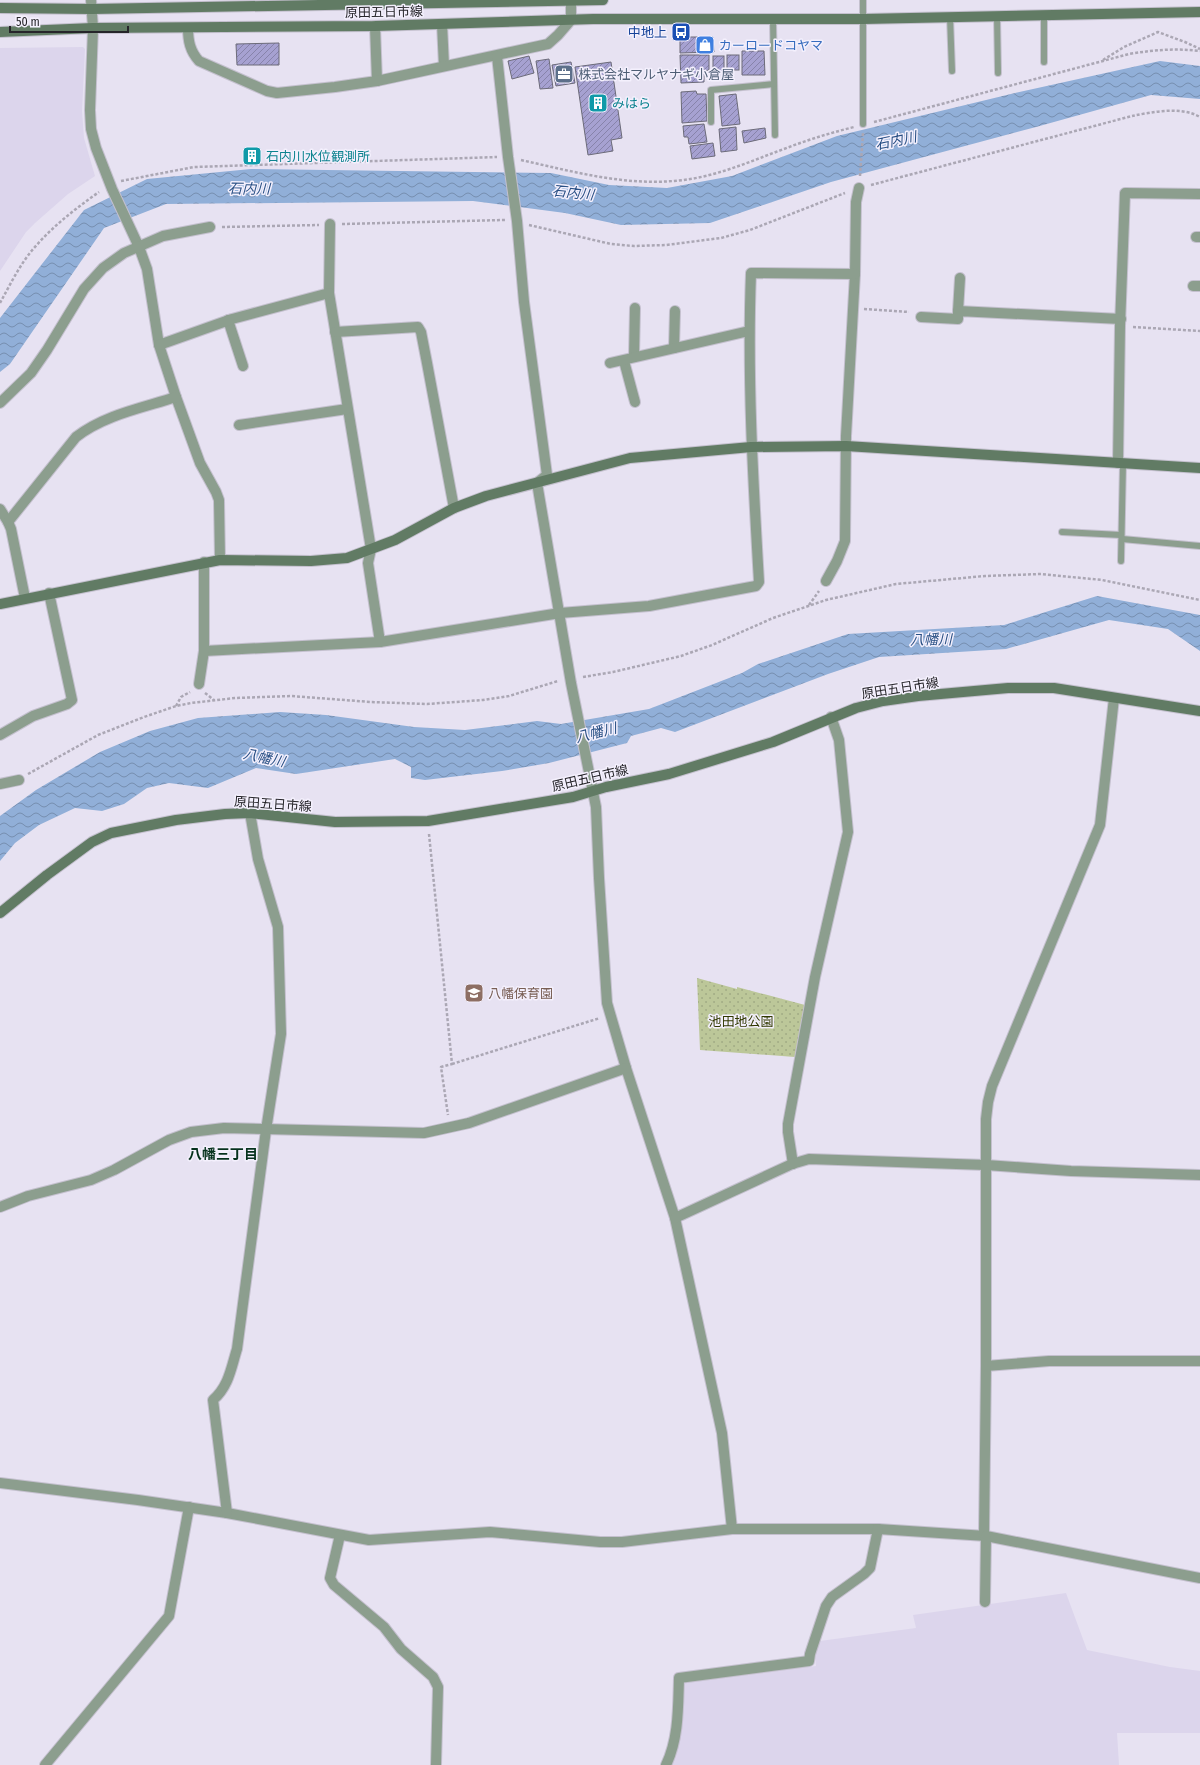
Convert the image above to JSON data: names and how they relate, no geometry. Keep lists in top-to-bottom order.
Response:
{
  "streets": {
    "main road": ["原田五日市線"]
  },
  "districts": ["八幡三丁目"],
  "water": ["石内川", "八幡川"],
  "parks": ["池田地公園"],
  "places": {
    "bus stop": ["中地上"],
    "shop": ["カーロードコヤマ"],
    "office": ["株式会社マルヤナギ小倉屋"],
    "building": ["みはら", "石内川水位観測所"],
    "school or university": ["八幡保育園"]
  },
  "scale_bar": "50 m"
}
